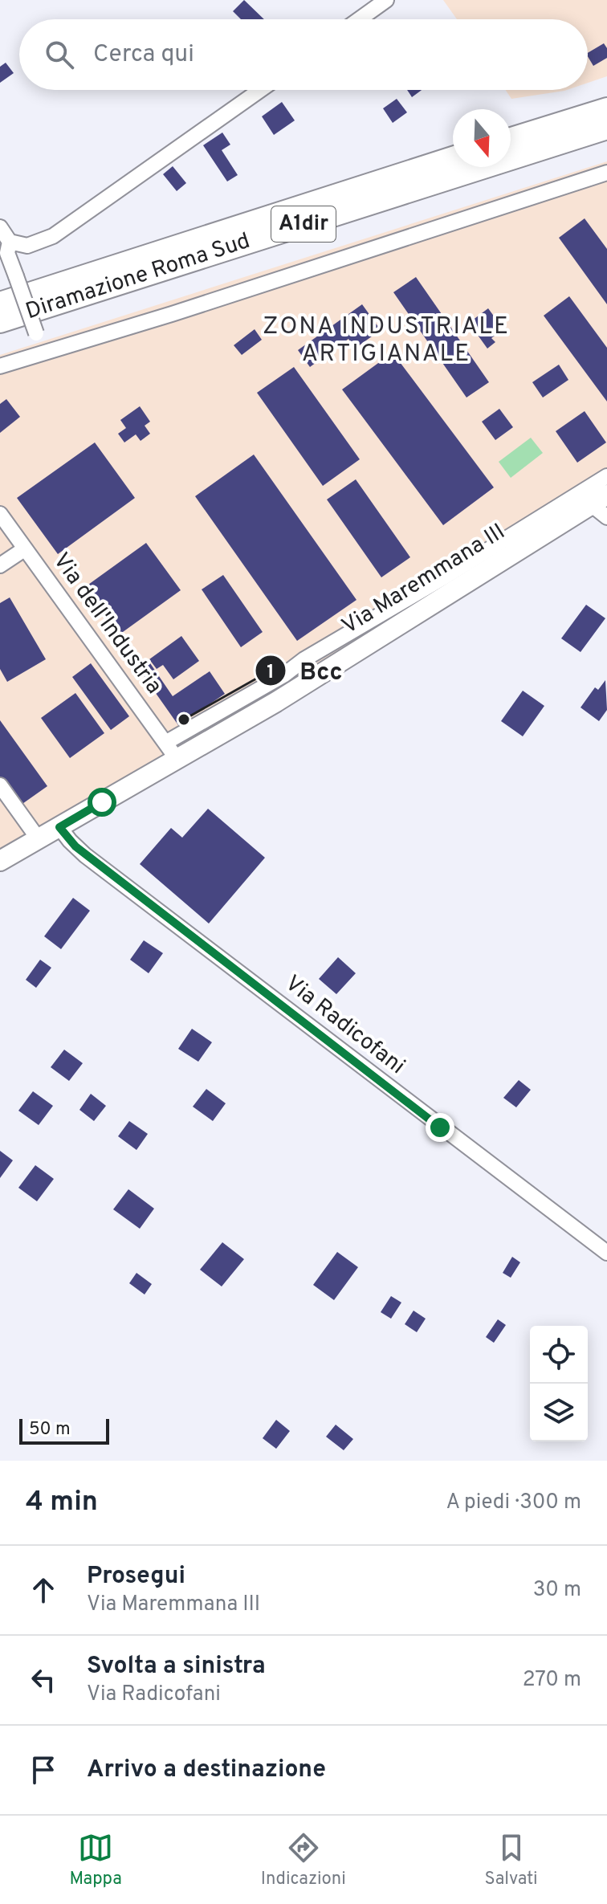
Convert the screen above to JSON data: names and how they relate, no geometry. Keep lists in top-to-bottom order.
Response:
{
  "streets": {
    "highway": ["A1dir", "Diramazione Roma Sud"],
    "main road": ["Via Maremmana III"],
    "street": ["Via dell'Industria", "Via Radicofani"]
  },
  "crossings": [
    ["Via Maremmana III", "Via dell'Industria"],
    ["Via Maremmana III", "Via Radicofani"]
  ],
  "districts": ["ZONA INDUSTRIALE ARTIGIANALE"],
  "places": ["Bcc"],
  "scale_bar": "50 m",
  "north": "bottom",
  "page": {
    "search": "Cerca qui",
    "scale": "50 m",
    "heading": ["4 min", "A piedi · 300 m"],
    "list": [
      ["Prosegui", "Via Maremmana III", "30 m"],
      ["Svolta a sinistra", "Via Radicofani", "270 m"],
      "Arrivo a destinazione"
    ],
    "nav": ["Mappa", "Indicazioni", "Salvati"]
  }
}
